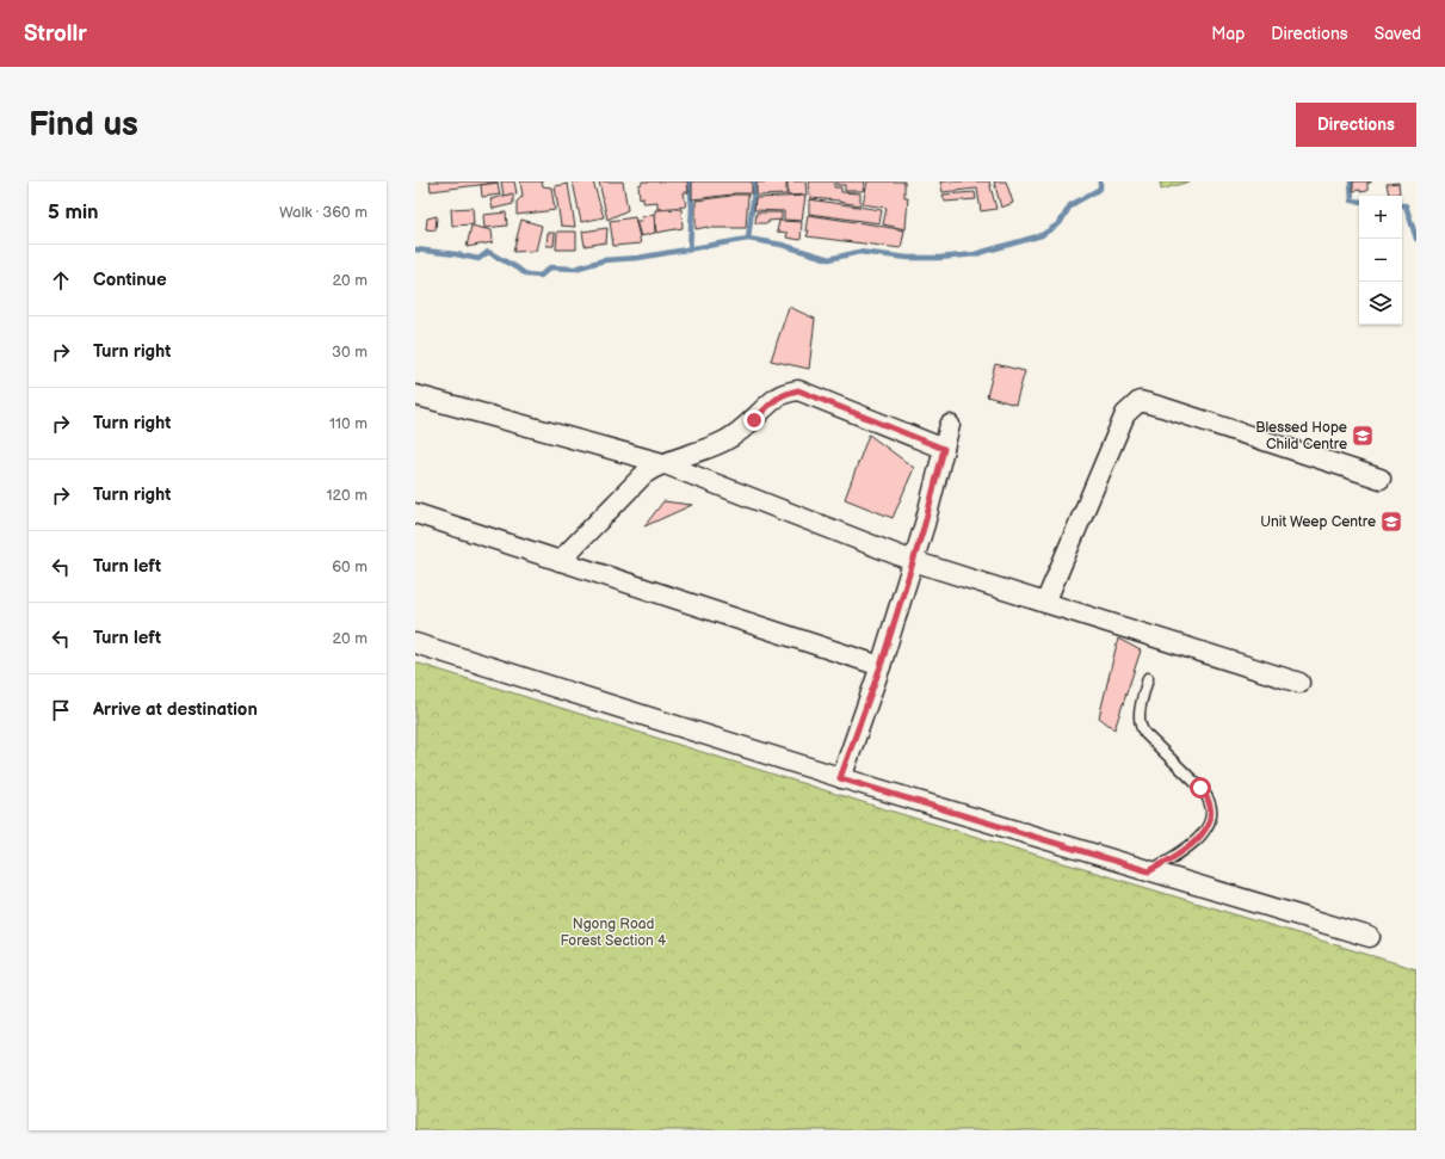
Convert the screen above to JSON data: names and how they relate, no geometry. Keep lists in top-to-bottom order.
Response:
{
  "parks": ["Ngong Road Forest Section 4"],
  "places": {
    "school or university": ["Blessed Hope Child Centre", "Unit Weep Centre"]
  },
  "page": {
    "header": "Strollr",
    "nav": ["Map", "Directions", "Saved"],
    "buttons": "Directions",
    "title": "Find us",
    "heading": ["5 min", "Walk · 360 m"],
    "map_buttons": ["+", "−"],
    "list": [
      ["Continue", "20 m"],
      ["Turn right", "30 m"],
      ["Turn right", "110 m"],
      ["Turn right", "120 m"],
      ["Turn left", "60 m"],
      ["Turn left", "20 m"],
      "Arrive at destination"
    ]
  }
}
